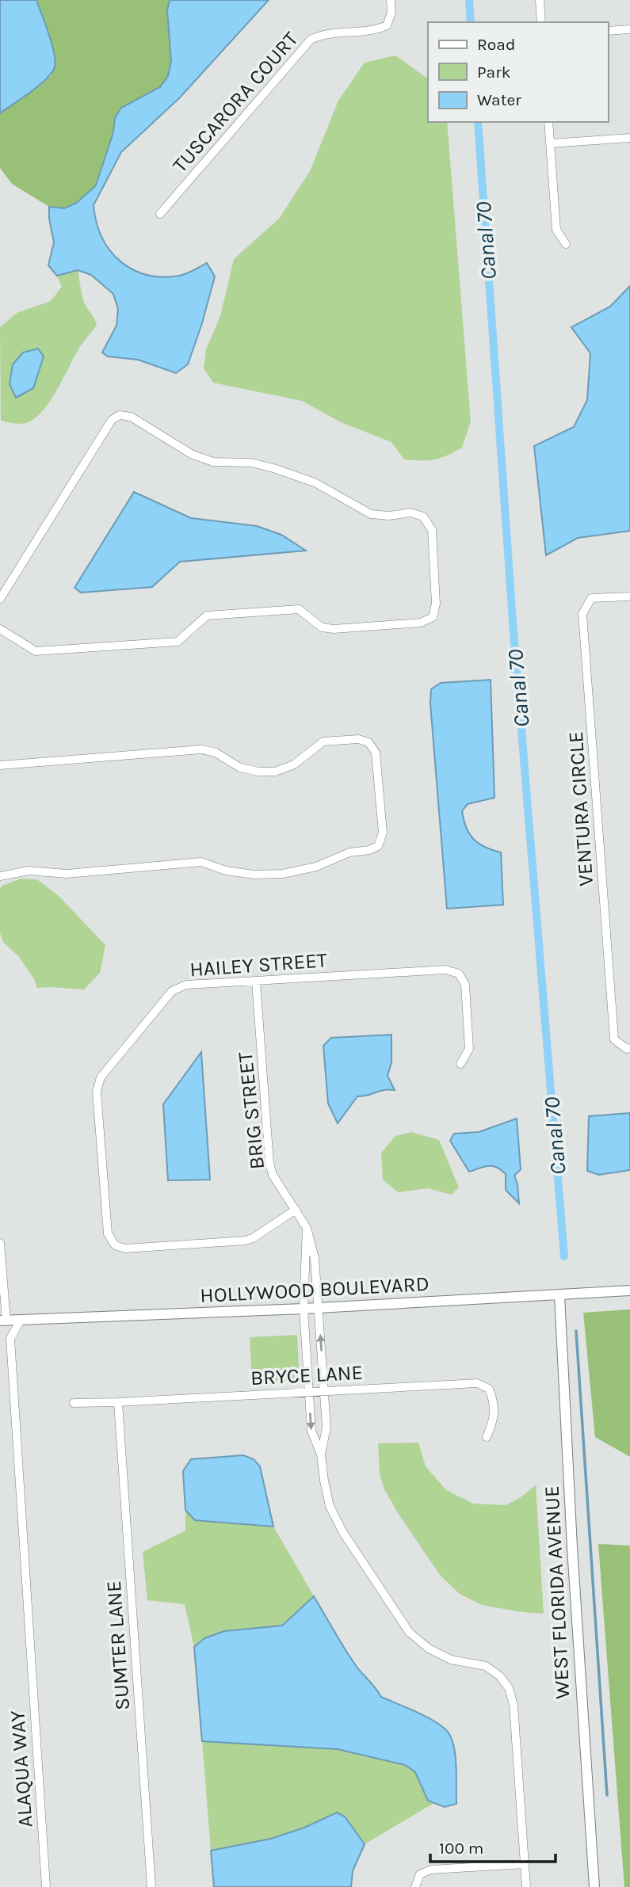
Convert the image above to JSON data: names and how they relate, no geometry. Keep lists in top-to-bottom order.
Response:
{
  "streets": {
    "street": [
      "TUSCARORA COURT",
      "VENTURA CIRCLE",
      "HAILEY STREET",
      "BRIG STREET",
      "HOLLYWOOD BOULEVARD",
      "BRYCE LANE",
      "WEST FLORIDA AVENUE",
      "SUMTER LANE",
      "ALAQUA WAY"
    ]
  },
  "crossings": [
    ["HAILEY STREET", "BRIG STREET"],
    ["BRIG STREET", "HOLLYWOOD BOULEVARD"],
    ["BRIG STREET", "BRYCE LANE"],
    ["HOLLYWOOD BOULEVARD", "WEST FLORIDA AVENUE"],
    ["HOLLYWOOD BOULEVARD", "ALAQUA WAY"],
    ["BRYCE LANE", "SUMTER LANE"]
  ],
  "water": ["Canal 70"],
  "legend": ["Road", "Park", "Water"],
  "scale_bar": "100 m"
}
